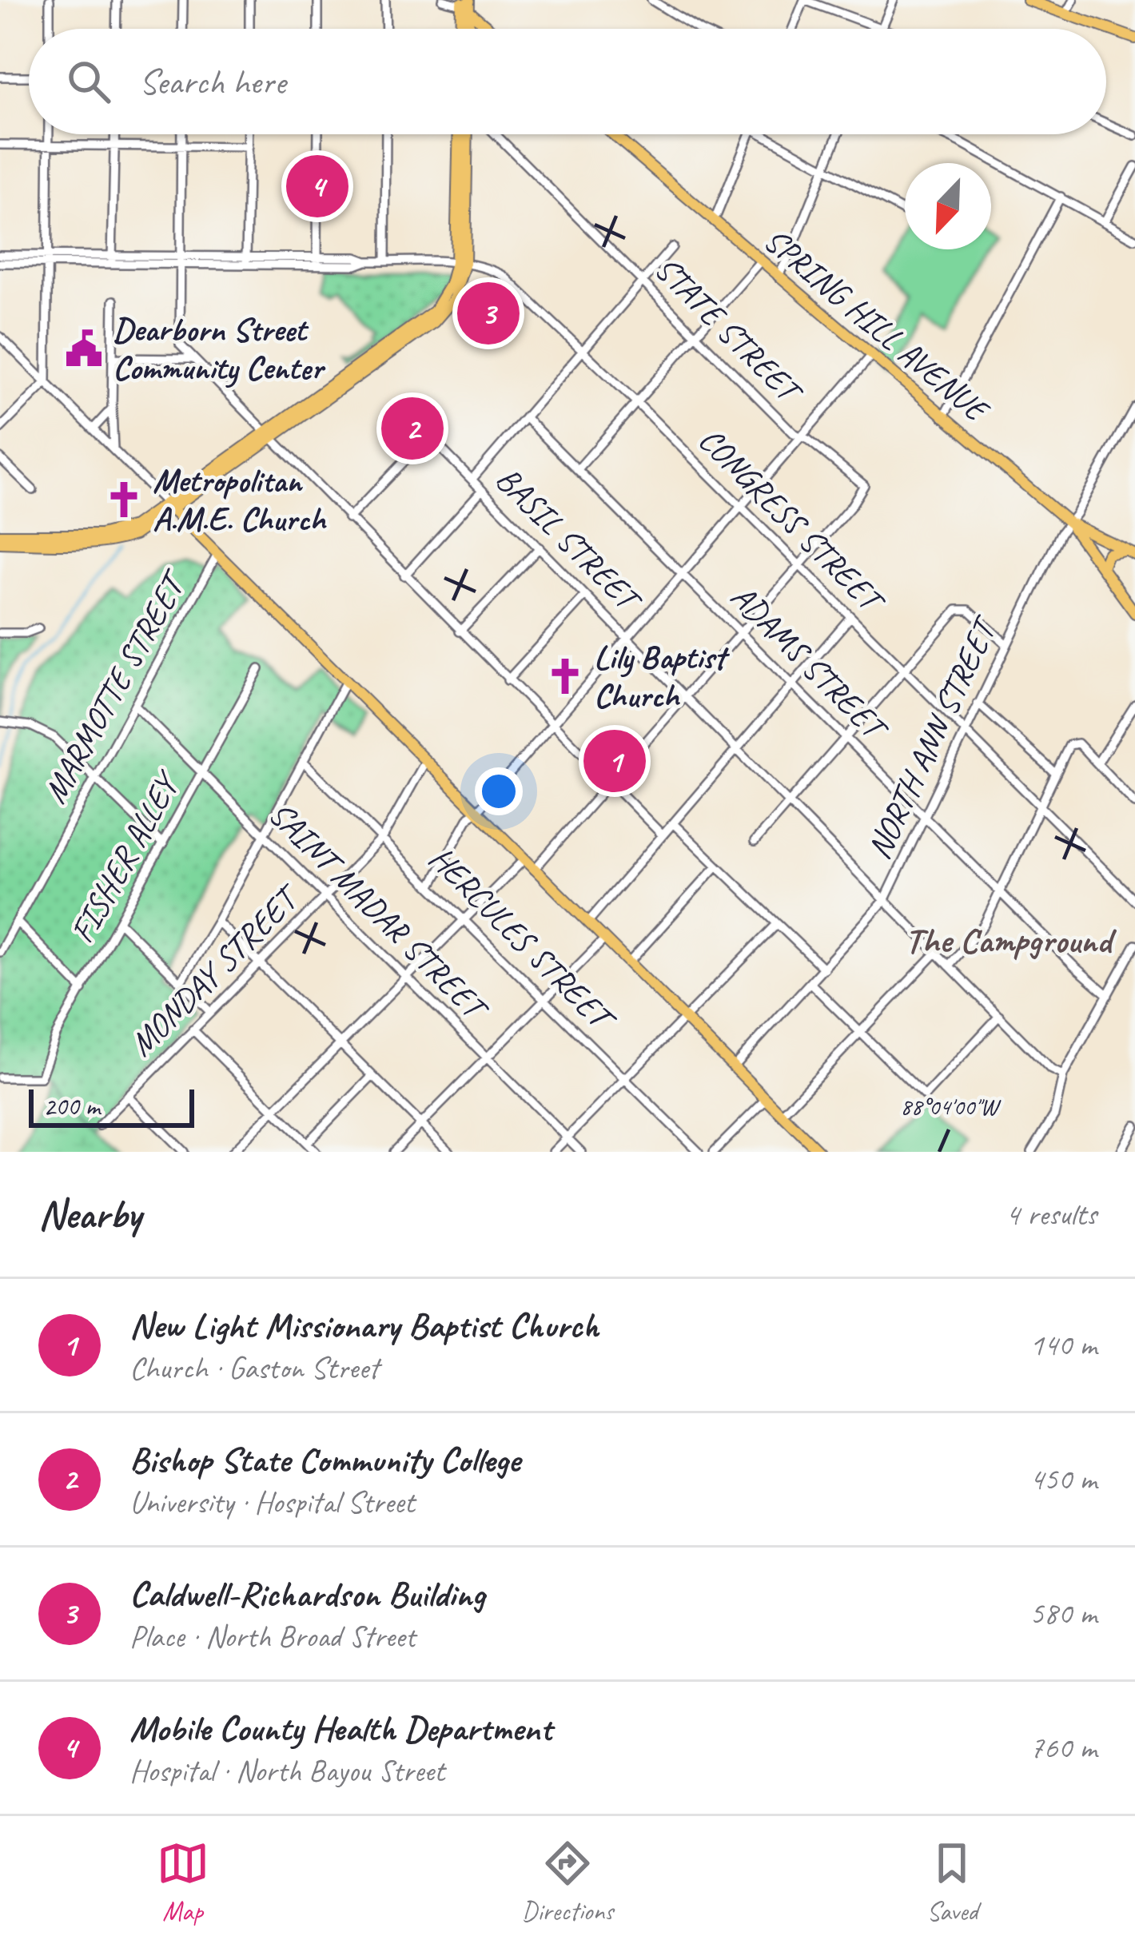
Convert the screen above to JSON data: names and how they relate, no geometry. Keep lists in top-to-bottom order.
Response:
{
  "streets": {
    "main road": ["SPRING HILL AVENUE"],
    "street": [
      "STATE STREET",
      "CONGRESS STREET",
      "BASIL STREET",
      "ADAMS STREET",
      "MARMOTTE STREET",
      "NORTH ANN STREET",
      "FISHER ALLEY",
      "SAINT MADAR STREET",
      "HERCULES STREET",
      "MONDAY STREET"
    ]
  },
  "crossings": [
    ["SPRING HILL AVENUE", "NORTH ANN STREET"],
    ["STATE STREET", "CONGRESS STREET"],
    ["CONGRESS STREET", "NORTH ANN STREET"],
    ["BASIL STREET", "NORTH ANN STREET"],
    ["ADAMS STREET", "NORTH ANN STREET"],
    ["MARMOTTE STREET", "SAINT MADAR STREET"],
    ["FISHER ALLEY", "SAINT MADAR STREET"],
    ["SAINT MADAR STREET", "MONDAY STREET"],
    ["HERCULES STREET", "MONDAY STREET"]
  ],
  "districts": ["The Campground"],
  "places": {
    "public building": ["Dearborn Street Community Center"],
    "church": ["Metropolitan A.M.E. Church", "Lily Baptist Church"]
  },
  "scale_bar": "200 m",
  "north": "bottom left",
  "page": {
    "search": "Search here",
    "pins": [
      "4",
      "3",
      "2",
      "1"
    ],
    "scale": "200 m",
    "heading": ["Nearby", "4 results"],
    "list": [
      {
        "mark": "1",
        "name": "New Light Missionary Baptist Church",
        "note": "Church · Gaston Street",
        "value": "140 m"
      },
      {
        "mark": "2",
        "name": "Bishop State Community College",
        "note": "University · Hospital Street",
        "value": "450 m"
      },
      {
        "mark": "3",
        "name": "Caldwell-Richardson Building",
        "note": "Place · North Broad Street",
        "value": "580 m"
      },
      {
        "mark": "4",
        "name": "Mobile County Health Department",
        "note": "Hospital · North Bayou Street",
        "value": "760 m"
      }
    ],
    "nav": ["Map", "Directions", "Saved"]
  },
  "coordinates": ["88°04'00\"W"]
}
